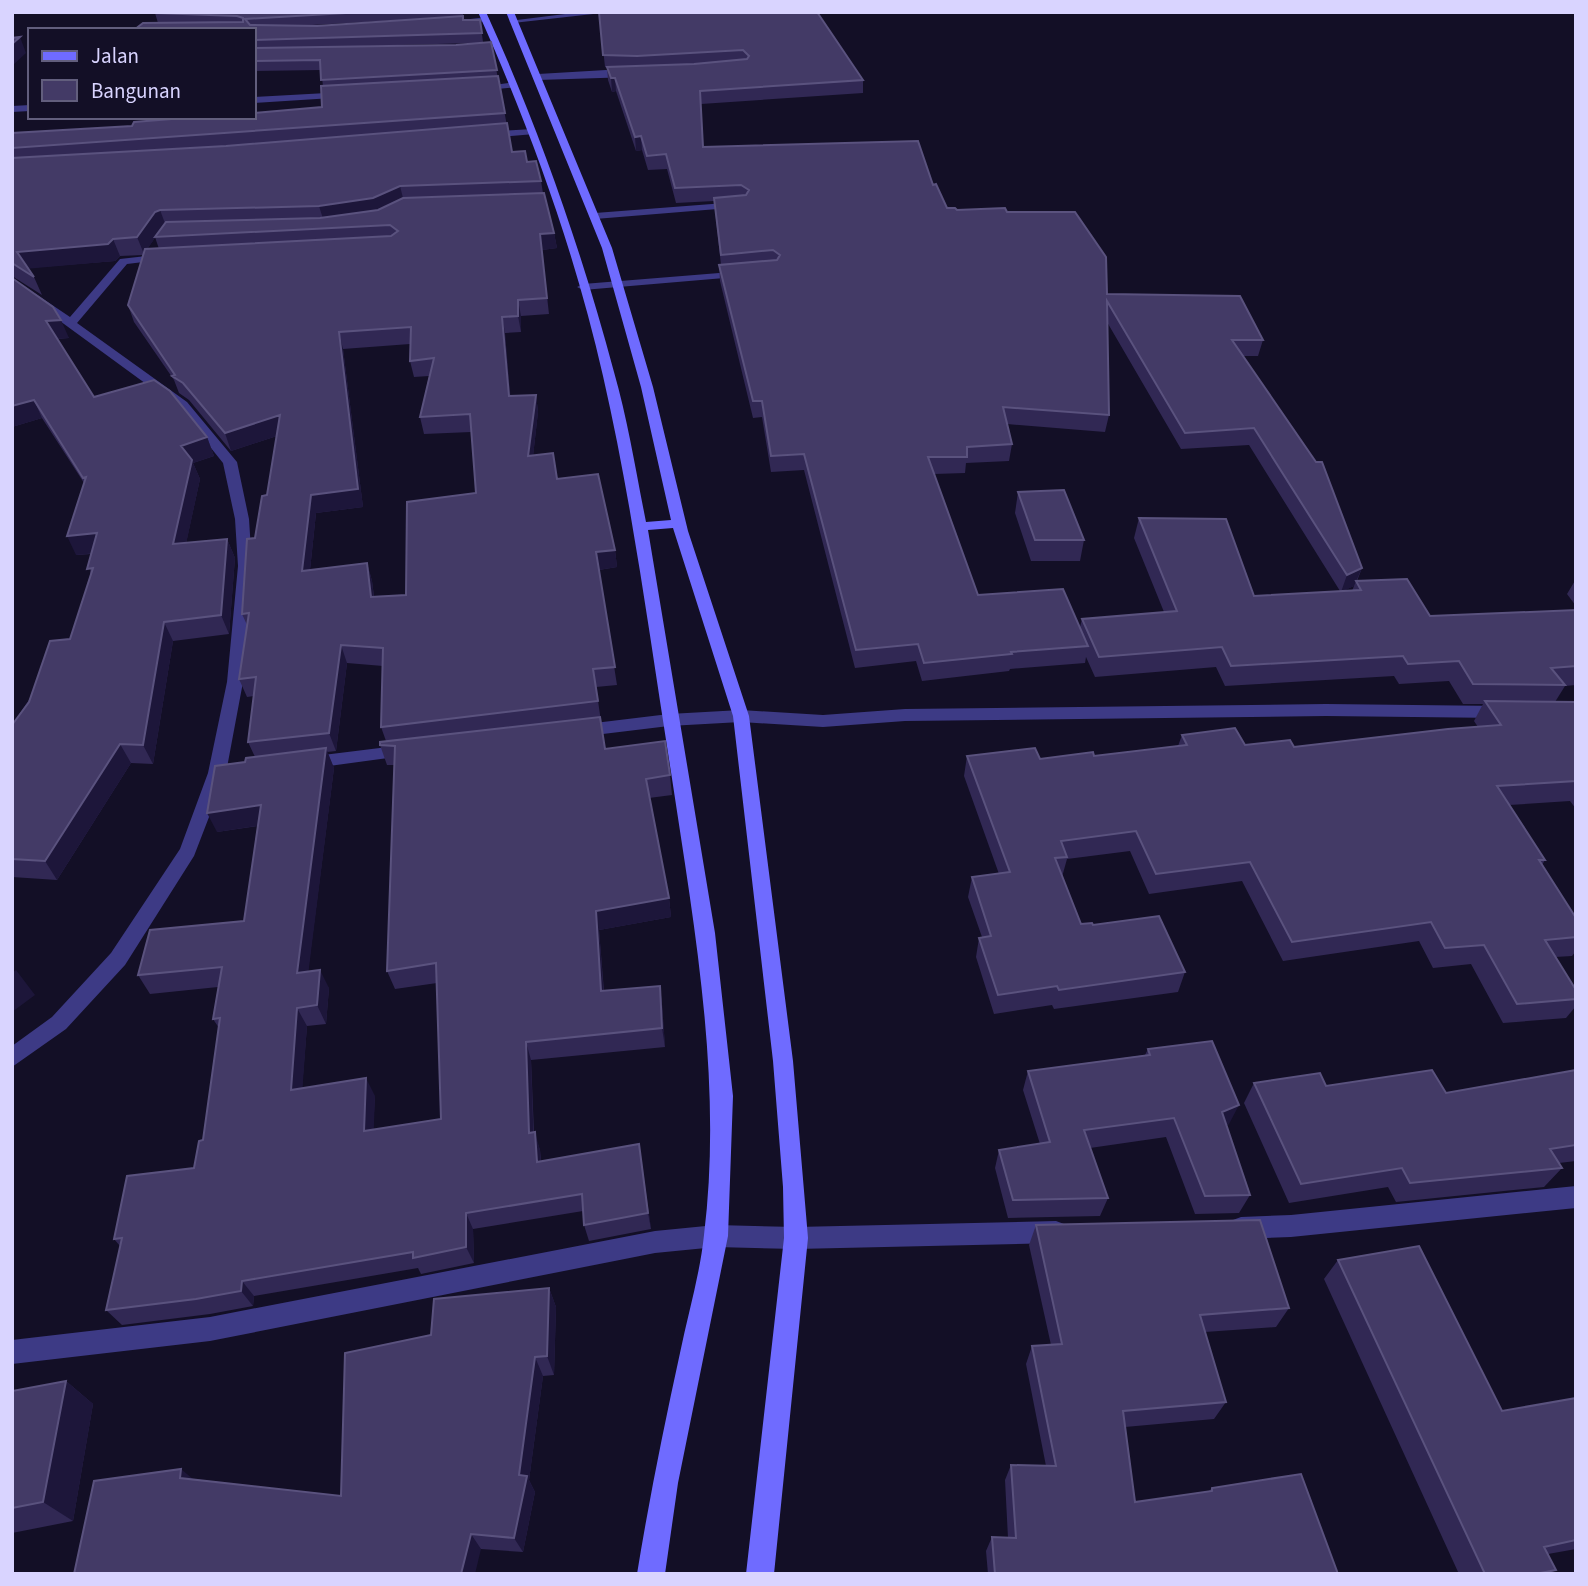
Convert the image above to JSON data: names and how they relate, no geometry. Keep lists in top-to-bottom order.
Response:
{
  "legend": ["Jalan", "Bangunan"]
}
